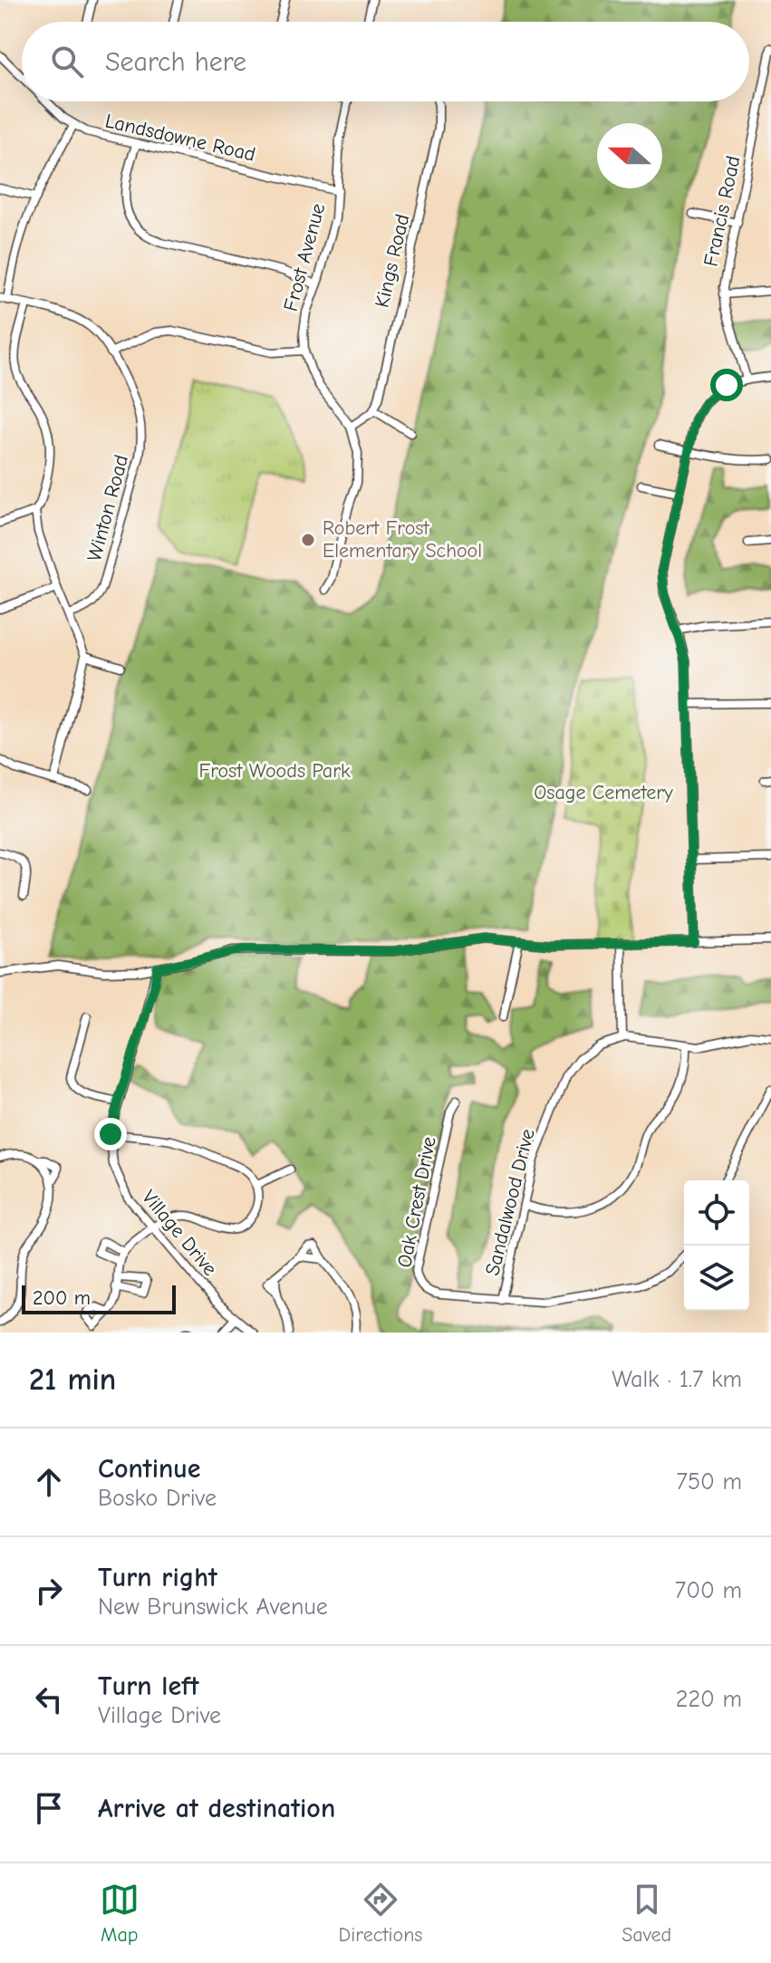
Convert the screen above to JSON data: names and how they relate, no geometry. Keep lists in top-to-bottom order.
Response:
{
  "streets": {
    "street": [
      "Landsdowne Road",
      "Francis Road",
      "Frost Avenue",
      "Kings Road",
      "Winton Road",
      "Oak Crest Drive",
      "Sandalwood Drive",
      "Village Drive"
    ]
  },
  "crossings": [
    ["Landsdowne Road", "Frost Avenue"],
    ["Oak Crest Drive", "Sandalwood Drive"]
  ],
  "parks": ["Frost Woods Park", "Osage Cemetery"],
  "places": ["Robert Frost Elementary School"],
  "scale_bar": "200 m",
  "north": "left",
  "page": {
    "search": "Search here",
    "scale": "200 m",
    "heading": ["21 min", "Walk · 1.7 km"],
    "list": [
      ["Continue", "Bosko Drive", "750 m"],
      ["Turn right", "New Brunswick Avenue", "700 m"],
      ["Turn left", "Village Drive", "220 m"],
      "Arrive at destination"
    ],
    "nav": ["Map", "Directions", "Saved"]
  }
}
